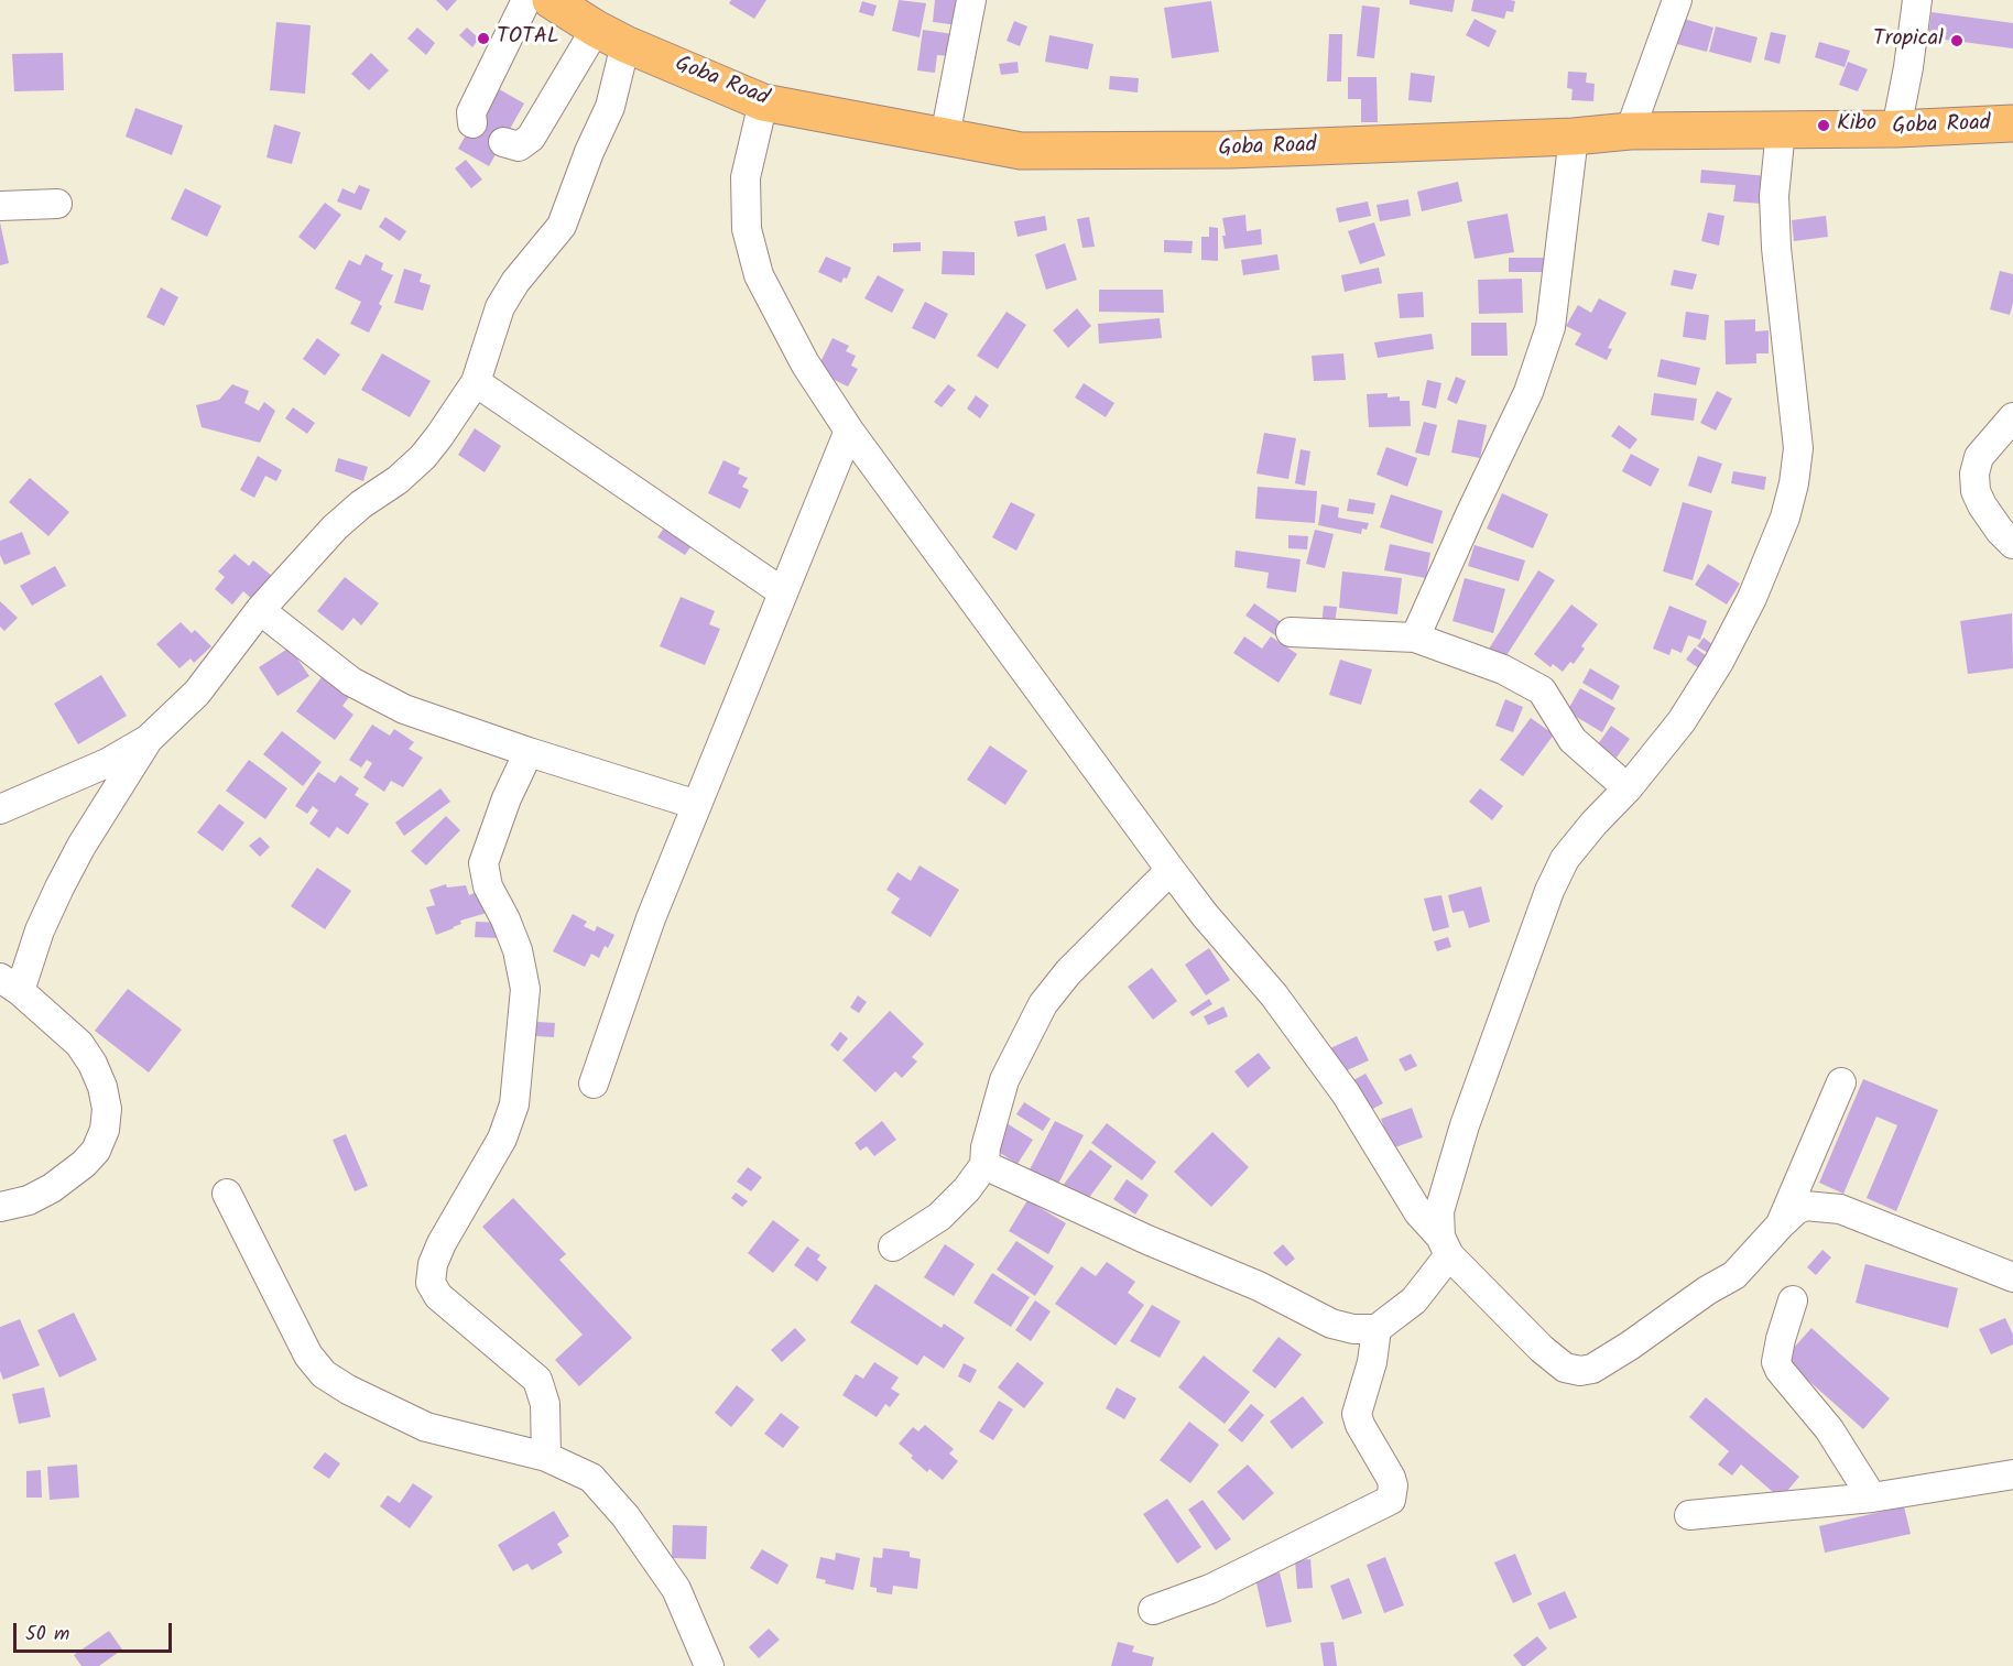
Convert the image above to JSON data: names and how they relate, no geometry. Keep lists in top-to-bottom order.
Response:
{
  "streets": {
    "main road": ["Goba Road"]
  },
  "places": ["TOTAL", "Tropical", "Kibo"],
  "scale_bar": "50 m"
}
